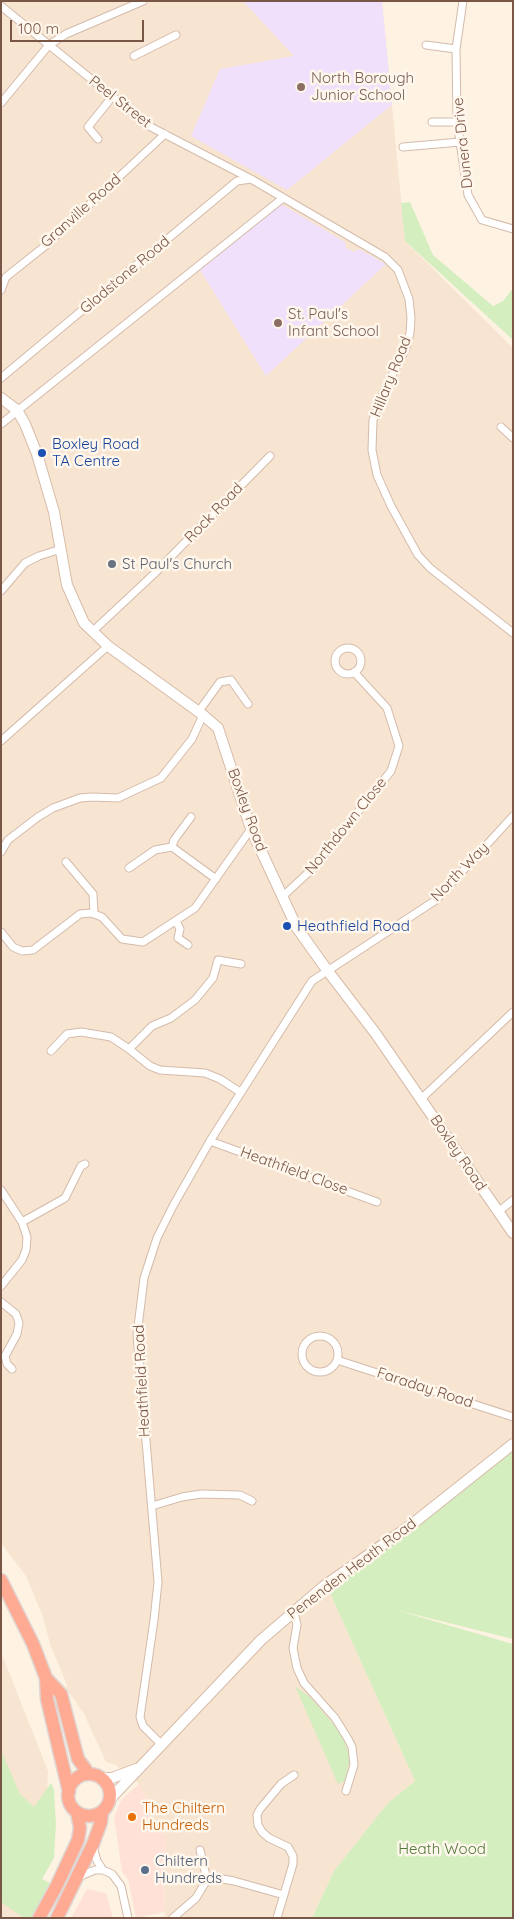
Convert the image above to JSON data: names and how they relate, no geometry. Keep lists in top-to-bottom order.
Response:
{
  "streets": {
    "street": [
      "Peel Street",
      "Dunera Drive",
      "Granville Road",
      "Gladstone Road",
      "Hillary Road",
      "Rock Road",
      "Boxley Road",
      "Northdown Close",
      "North Way",
      "Heathfield Close",
      "Heathfield Road",
      "Faraday Road",
      "Penenden Heath Road"
    ]
  },
  "crossings": [
    ["Peel Street", "Granville Road"],
    ["Peel Street", "Gladstone Road"],
    ["Peel Street", "Hillary Road"],
    ["Gladstone Road", "Hillary Road"],
    ["Rock Road", "Boxley Road"],
    ["Boxley Road", "Northdown Close"],
    ["Boxley Road", "North Way"],
    ["Boxley Road", "Heathfield Road"],
    ["North Way", "Heathfield Road"],
    ["Heathfield Close", "Heathfield Road"],
    ["Heathfield Road", "Penenden Heath Road"]
  ],
  "parks": ["Heath Wood"],
  "places": [
    "North Borough Junior School",
    "St. Paul's Infant School",
    "Boxley Road TA Centre",
    "St Paul's Church",
    "Heathfield Road",
    "The Chiltern Hundreds",
    "Chiltern Hundreds"
  ],
  "scale_bar": "100 m"
}
